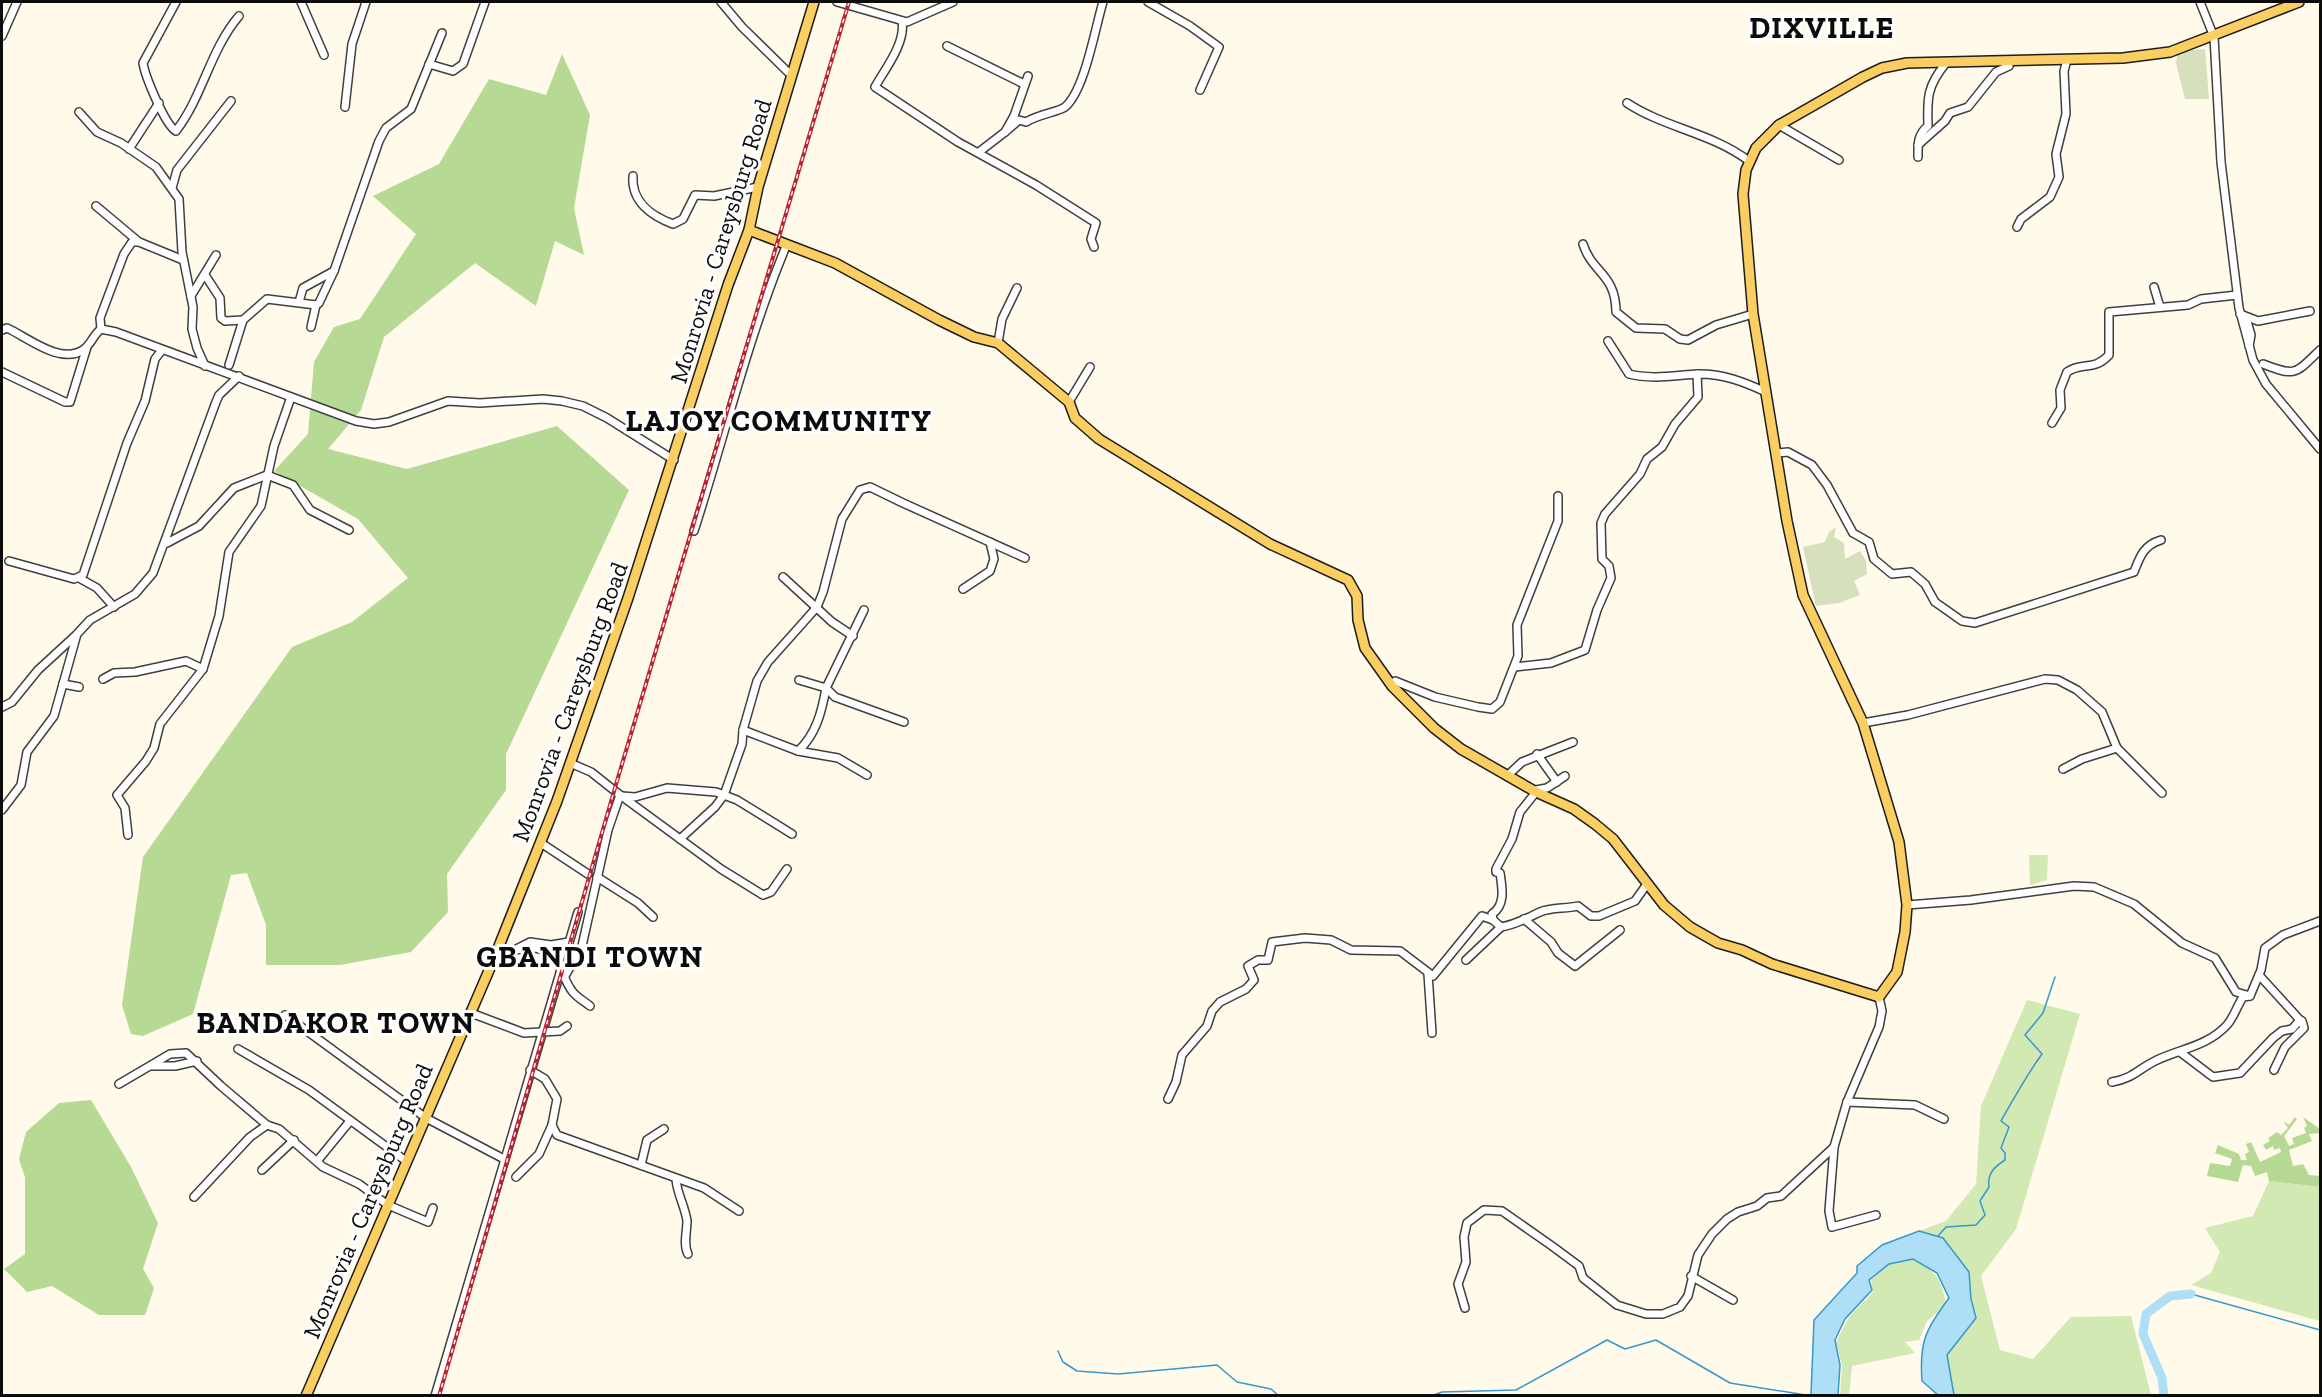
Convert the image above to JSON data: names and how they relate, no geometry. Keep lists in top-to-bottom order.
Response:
{
  "streets": {
    "main road": ["Monrovia - Careysburg Road"]
  },
  "districts": [
    "DIXVILLE",
    "LAJOY COMMUNITY",
    "GBANDI TOWN",
    "BANDAKOR TOWN"
  ]
}
